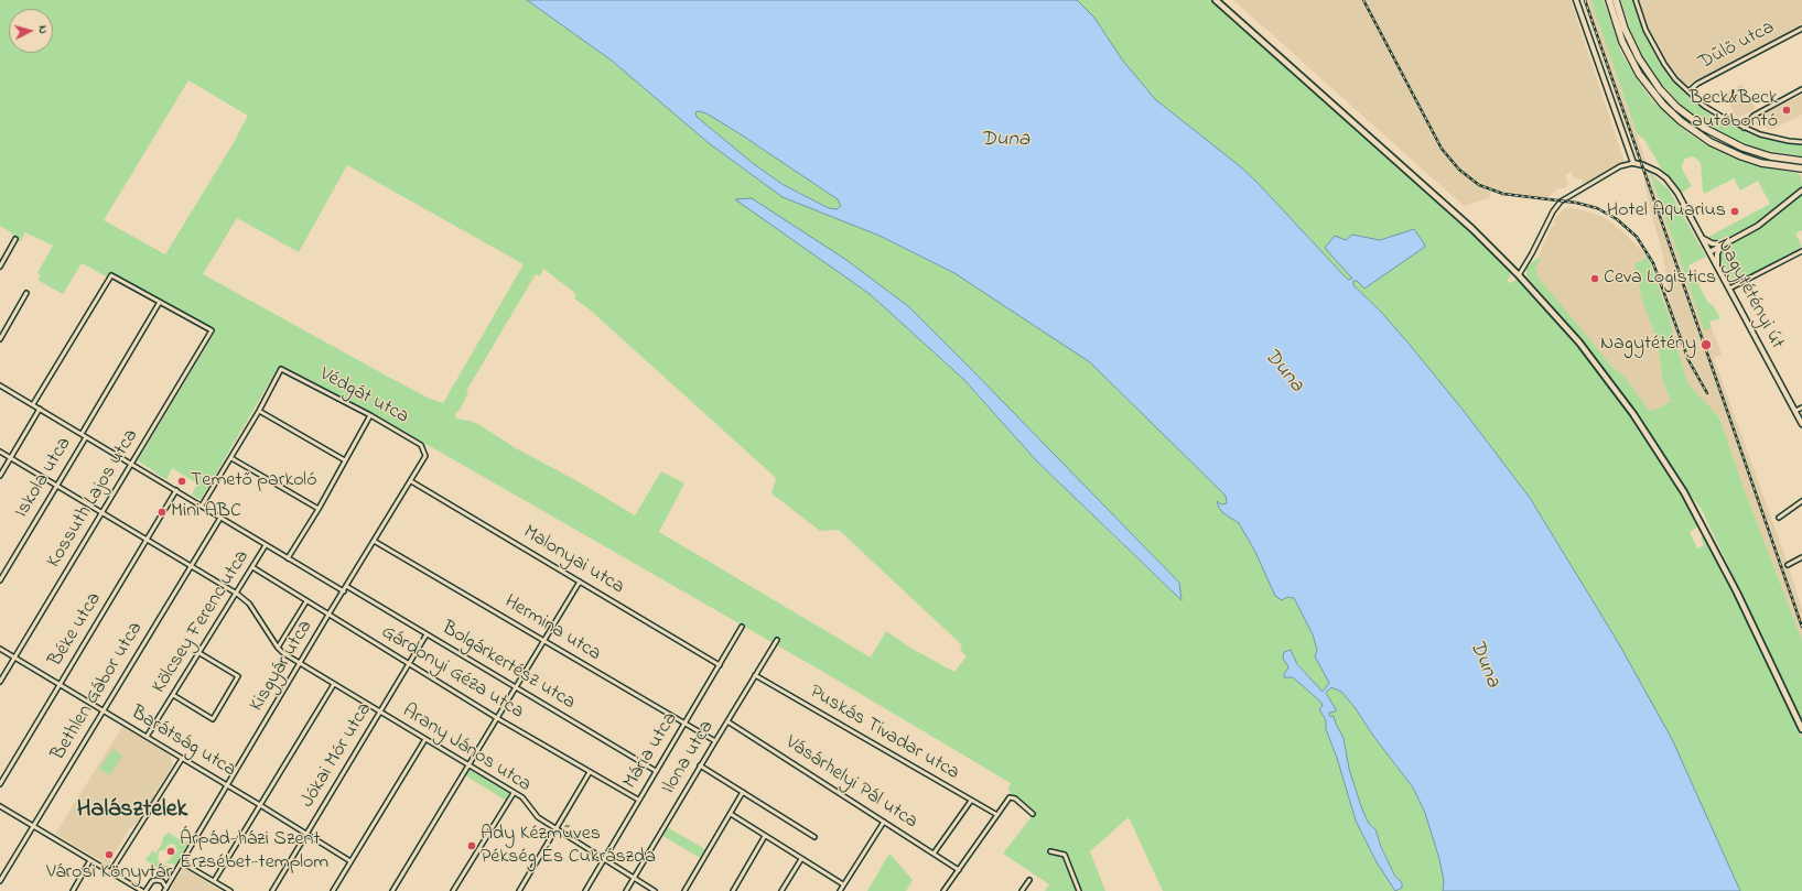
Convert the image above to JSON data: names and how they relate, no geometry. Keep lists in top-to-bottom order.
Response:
{
  "streets": {
    "main road": ["Nagytétényi út"],
    "street": [
      "Dűlő utca",
      "Védgát utca",
      "Iskola utca",
      "Kossuth Lajos utca",
      "Malonyai utca",
      "Kölcsey Ferenc utca",
      "Hermina utca",
      "Béke utca",
      "Kisgyár utca",
      "Bolgárkertész utca",
      "Gárdonyi Géza utca",
      "Bethlen Gábor utca",
      "Puskás Tivadar utca",
      "Barátság utca",
      "Arany János utca",
      "Mária utca",
      "Jókai Mór utca",
      "Ilona utca",
      "Vásárhelyi Pál utca"
    ]
  },
  "crossings": [
    ["Védgát utca", "Kisgyár utca"],
    ["Iskola utca", "Kossuth Lajos utca"],
    ["Kossuth Lajos utca", "Barátság utca"],
    ["Malonyai utca", "Kisgyár utca"],
    ["Malonyai utca", "Mária utca"],
    ["Kölcsey Ferenc utca", "Gárdonyi Géza utca"],
    ["Kölcsey Ferenc utca", "Barátság utca"],
    ["Hermina utca", "Kisgyár utca"],
    ["Hermina utca", "Mária utca"],
    ["Hermina utca", "Ilona utca"],
    ["Béke utca", "Barátság utca"],
    ["Kisgyár utca", "Bolgárkertész utca"],
    ["Kisgyár utca", "Gárdonyi Géza utca"],
    ["Kisgyár utca", "Barátság utca"],
    ["Kisgyár utca", "Arany János utca"],
    ["Bolgárkertész utca", "Mária utca"],
    ["Bolgárkertész utca", "Jókai Mór utca"],
    ["Gárdonyi Géza utca", "Mária utca"],
    ["Gárdonyi Géza utca", "Jókai Mór utca"],
    ["Bethlen Gábor utca", "Barátság utca"],
    ["Puskás Tivadar utca", "Ilona utca"],
    ["Barátság utca", "Jókai Mór utca"],
    ["Arany János utca", "Mária utca"],
    ["Arany János utca", "Jókai Mór utca"],
    ["Arany János utca", "Ilona utca"],
    ["Ilona utca", "Vásárhelyi Pál utca"]
  ],
  "districts": ["Halásztelek"],
  "water": ["Duna"],
  "places": [
    "Beck&Beck autóbontó",
    "Hotel Aquarius",
    "Ceva Logistics",
    "Nagytétény",
    "Temető parkoló",
    "Mini ABC",
    "Ady Kézműves Pékség És Cukrászda",
    "Árpád-házi Szent Erzsébet-templom",
    "Városi Könyvtár"
  ],
  "north": "right"
}
